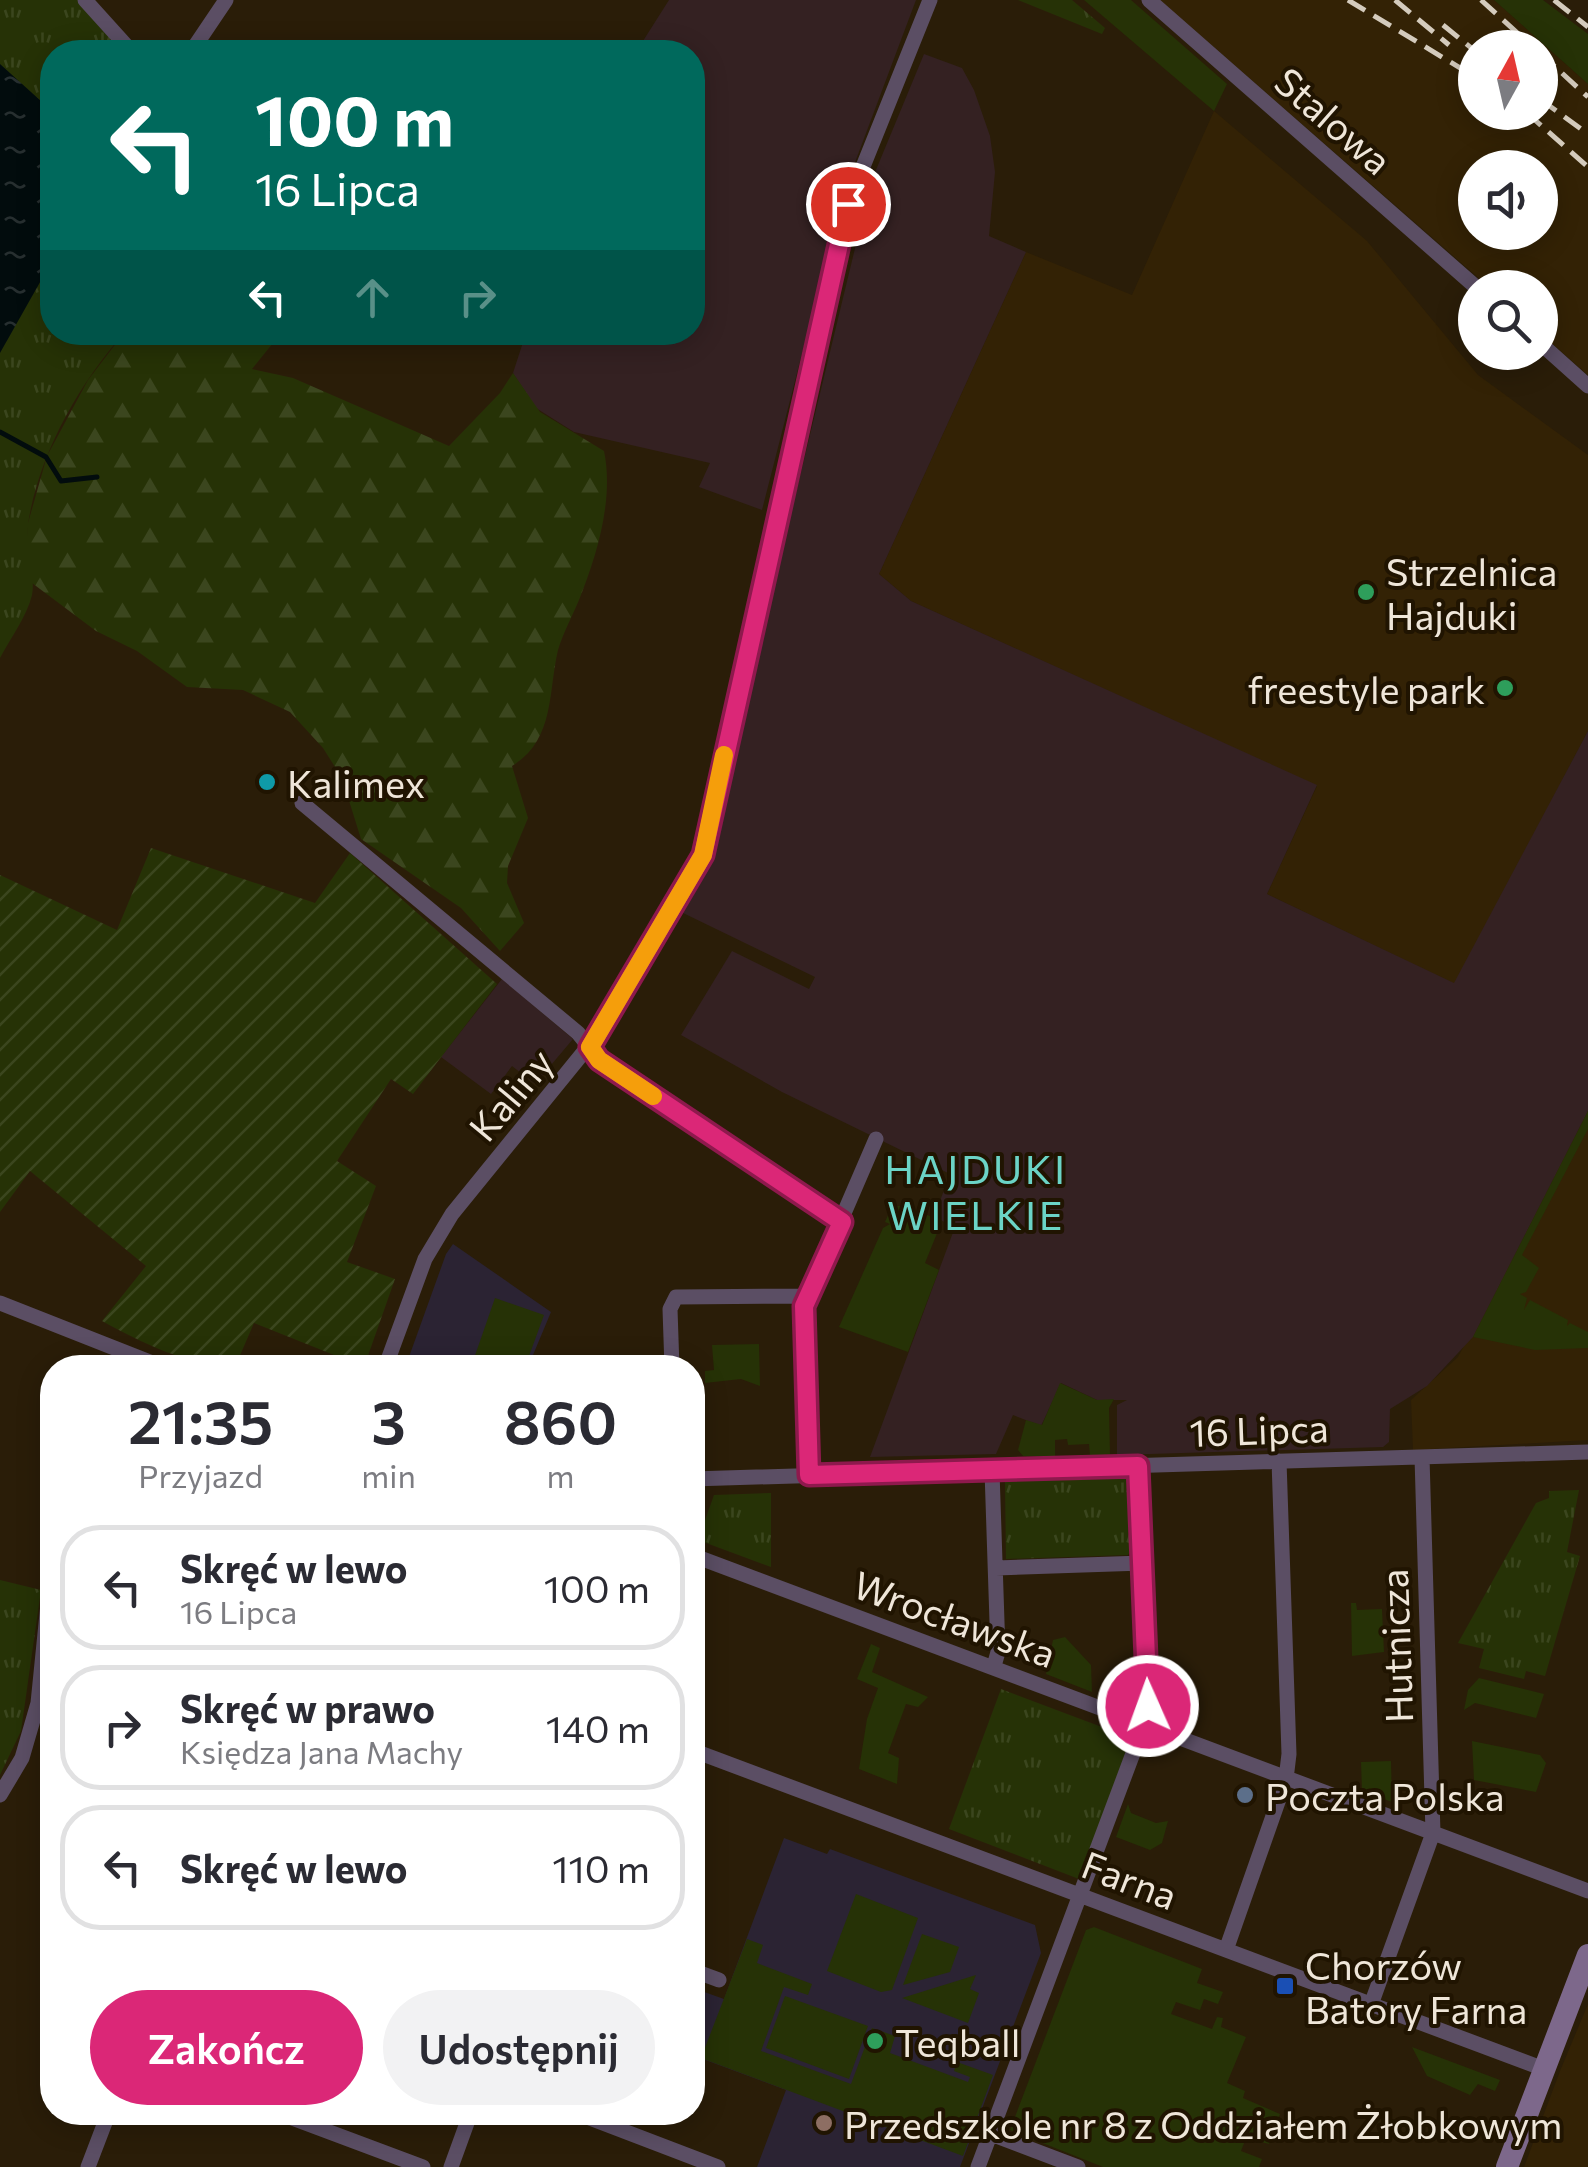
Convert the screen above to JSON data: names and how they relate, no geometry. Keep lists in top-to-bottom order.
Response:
{
  "streets": {
    "street": [
      "Stalowa",
      "Kaliny",
      "16 Lipca",
      "Wrocławska",
      "Hutnicza",
      "Farna"
    ]
  },
  "crossings": [
    ["16 Lipca", "Hutnicza"],
    ["Wrocławska", "Hutnicza"],
    ["Hutnicza", "Farna"]
  ],
  "districts": ["HAJDUKI WIELKIE"],
  "places": {
    "other": [
      "Strzelnica Hajduki",
      "freestyle park",
      "Kalimex",
      "Poczta Polska",
      "Teqball",
      "Przedszkole nr 8 z Oddziałem Żłobkowym"
    ],
    "transit": ["Chorzów Batory Farna"]
  },
  "north": "top",
  "page": {
    "turn": ["100 m", "16 Lipca"],
    "eta": [
      "21:35",
      "Przyjazd",
      "3",
      "min",
      "860",
      "m"
    ],
    "list": [
      {
        "name": "Skręć w lewo",
        "note": "16 Lipca",
        "value": "100 m"
      },
      {
        "name": "Skręć w prawo",
        "note": "Księdza Jana Machy",
        "value": "140 m"
      },
      {
        "name": "Skręć w lewo",
        "value": "110 m"
      }
    ],
    "buttons": ["Zakończ", "Udostępnij"]
  }
}
